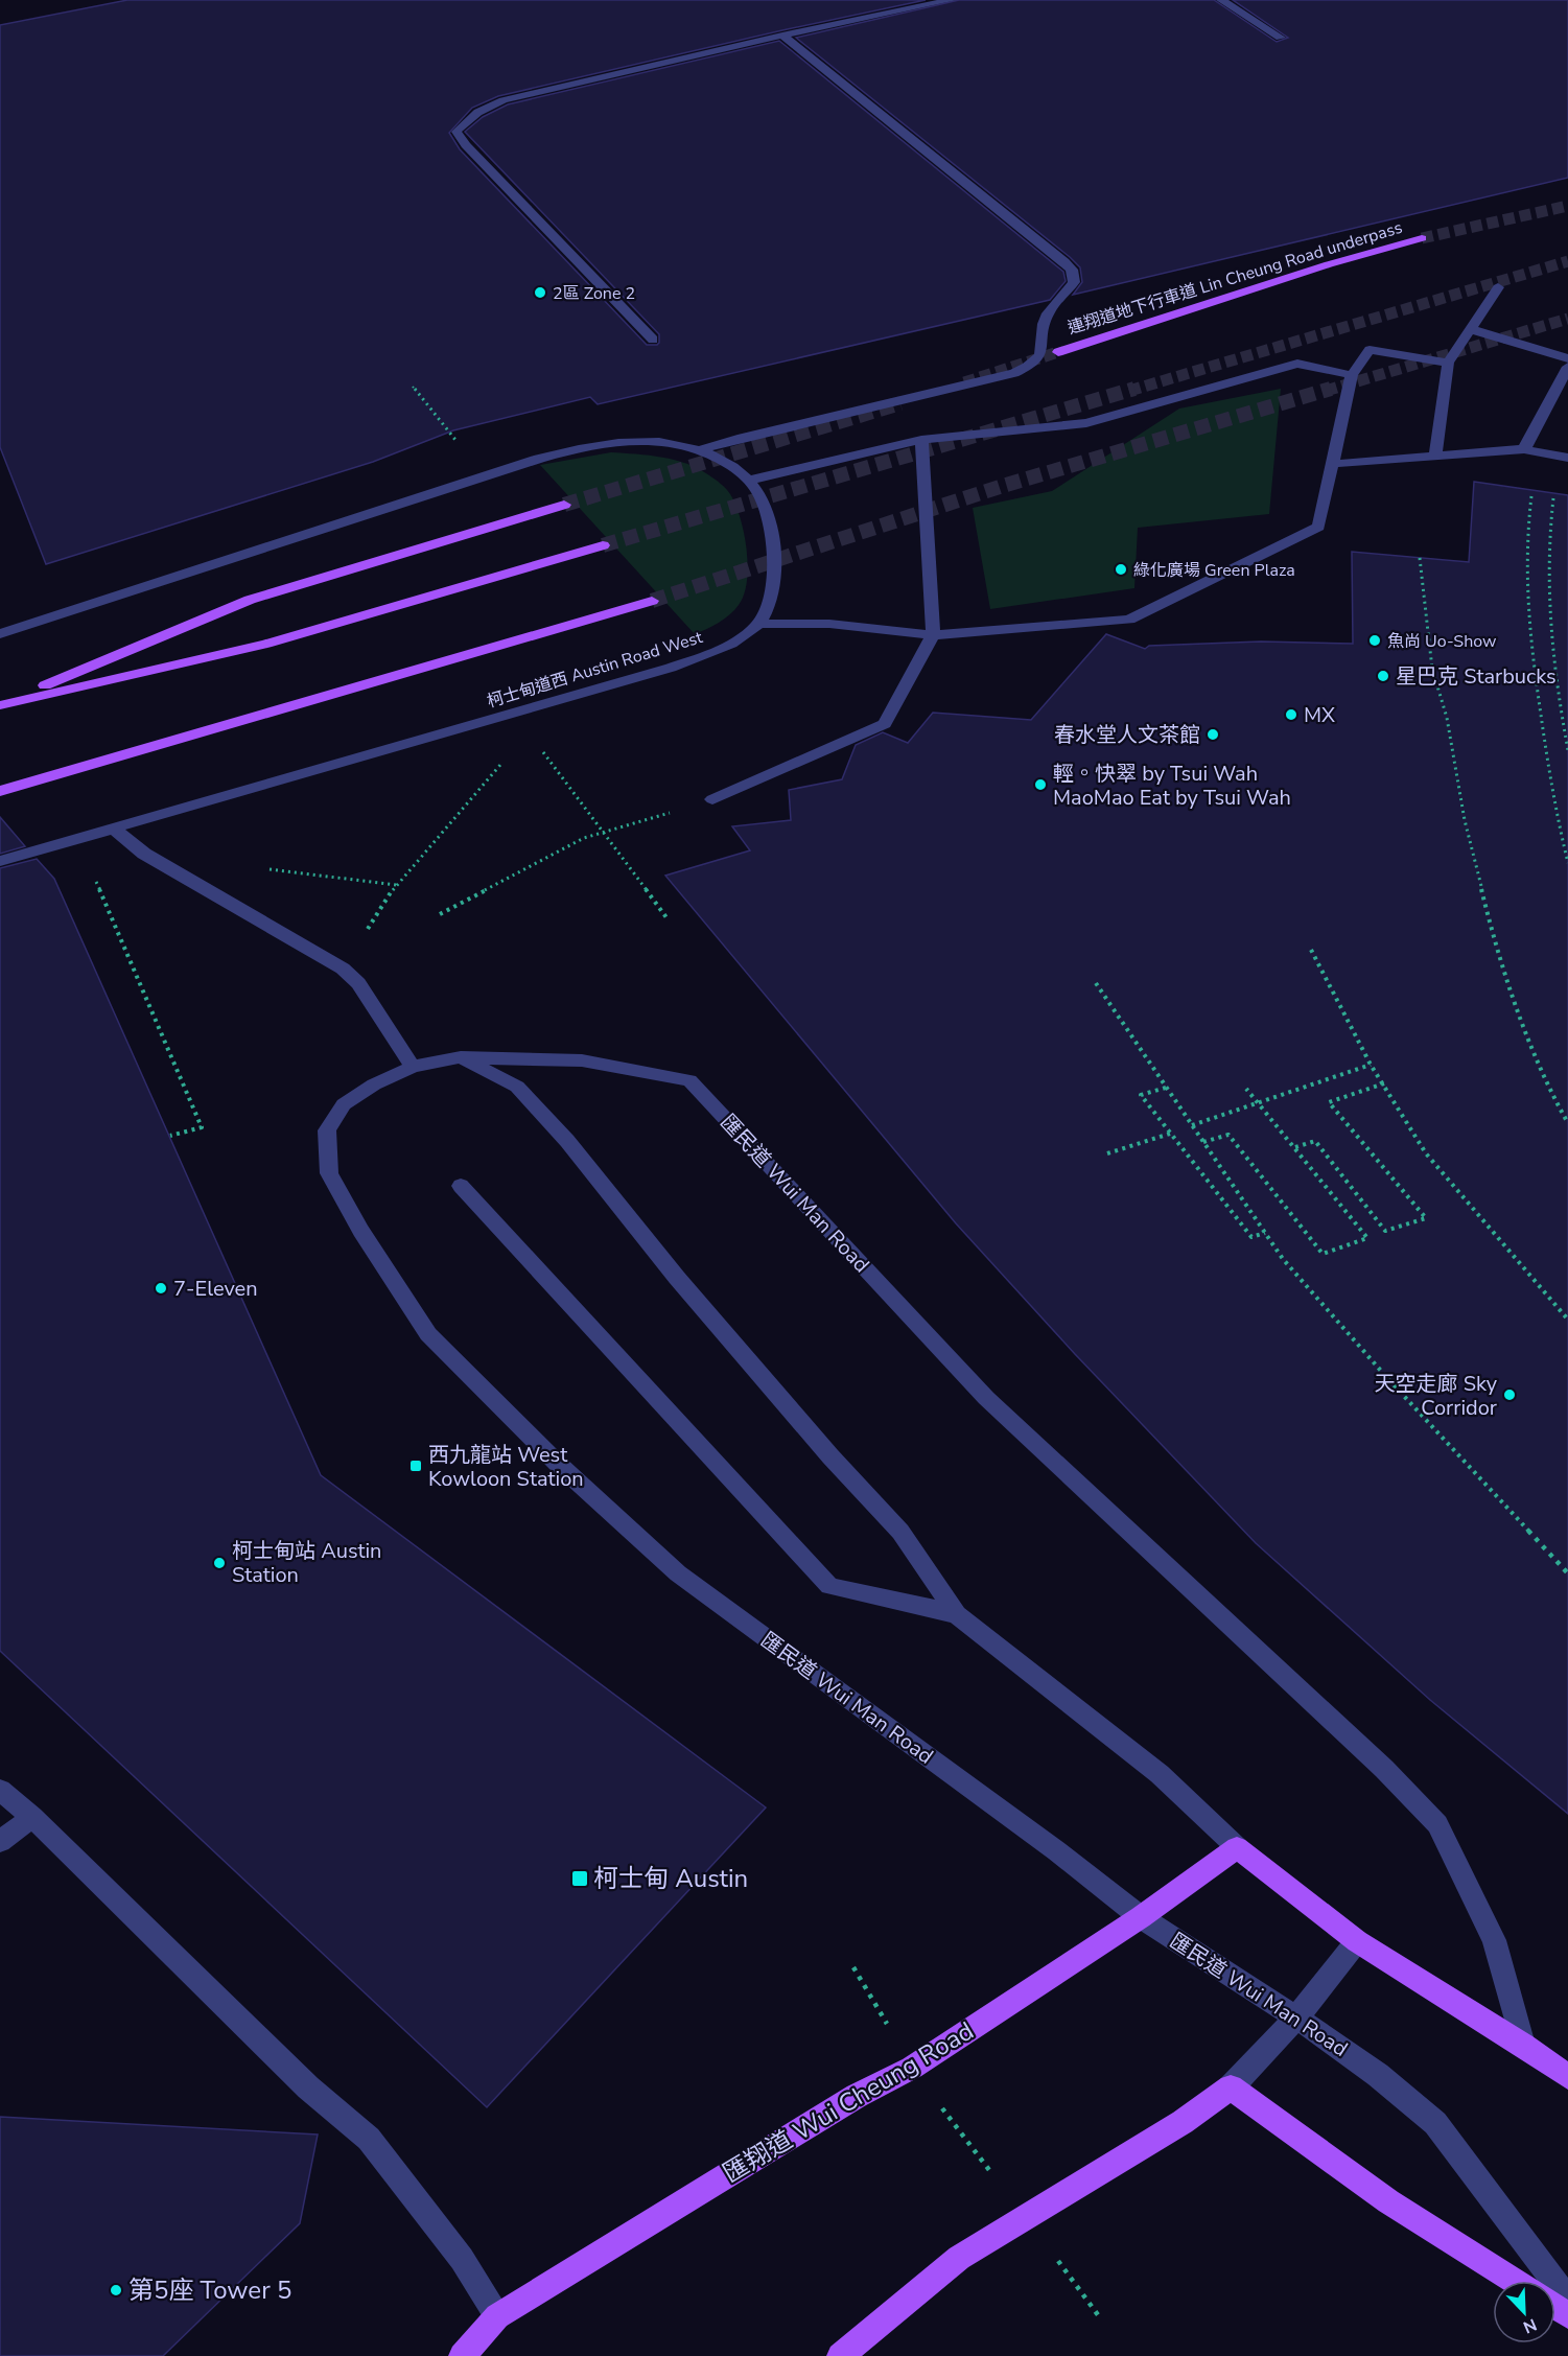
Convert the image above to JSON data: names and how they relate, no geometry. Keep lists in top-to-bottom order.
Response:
{
  "streets": {
    "main road": ["連翔道地下行車道 Lin Cheung Road underpass", "匯翔道 Wui Cheung Road"],
    "street": ["柯士甸道西 Austin Road West", "匯民道 Wui Man Road"]
  },
  "crossings": [
    ["匯民道 Wui Man Road", "匯翔道 Wui Cheung Road"]
  ],
  "places": {
    "other": [
      "2區 Zone 2",
      "綠化廣場 Green Plaza",
      "魚尚 Uo-Show",
      "星巴克 Starbucks",
      "MX",
      "春水堂人文茶館",
      "輕。快翠 by Tsui Wah MaoMao Eat by Tsui Wah",
      "7-Eleven",
      "天空走廊 Sky Corridor",
      "柯士甸站 Austin Station",
      "第5座 Tower 5"
    ],
    "transit": ["西九龍站 West Kowloon Station", "柯士甸 Austin"]
  },
  "north": "bottom right"
}
